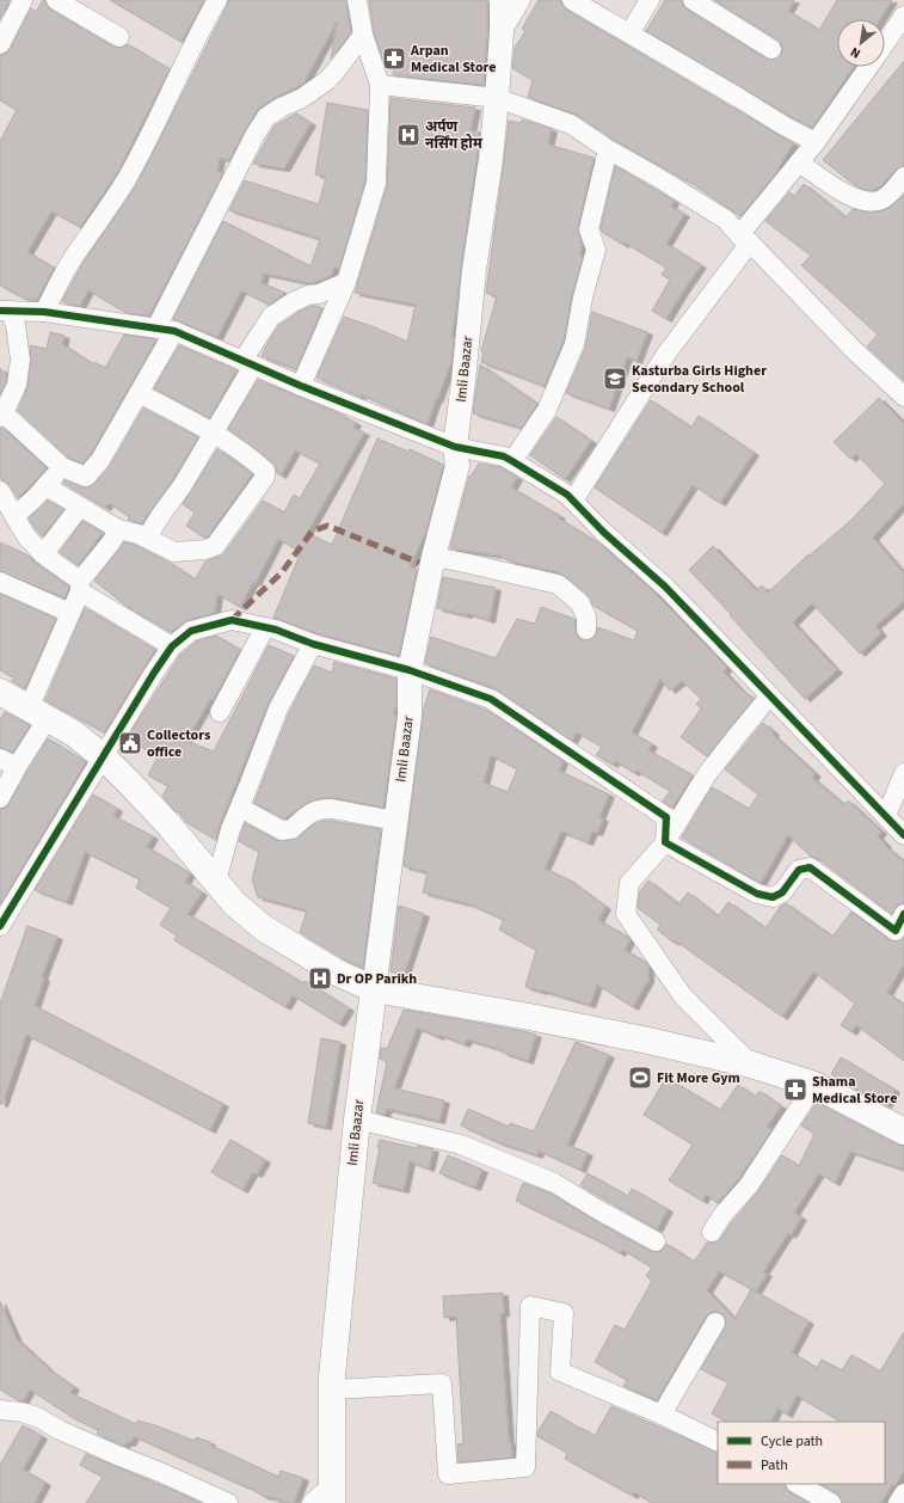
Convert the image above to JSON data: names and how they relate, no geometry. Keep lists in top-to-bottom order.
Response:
{
  "streets": {
    "main road": ["Imli Baazar"]
  },
  "places": {
    "pharmacy": ["Arpan Medical Store", "Shama Medical Store"],
    "hospital": ["अर्पण नर्सिंग होम", "Dr OP Parikh"],
    "school or university": ["Kasturba Girls Higher Secondary School"],
    "public building": ["Collectors office"],
    "sports": ["Fit More Gym"]
  },
  "legend": ["Cycle path", "Path"],
  "north": "bottom left"
}
